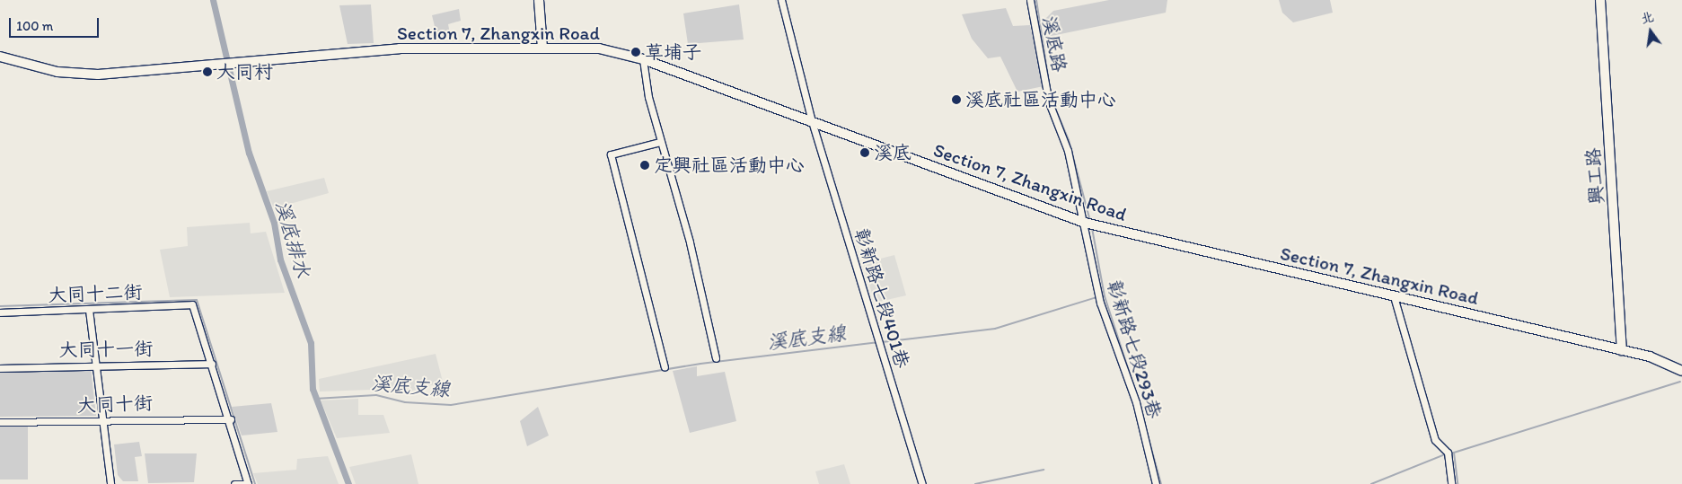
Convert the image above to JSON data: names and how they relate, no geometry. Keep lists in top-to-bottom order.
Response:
{
  "streets": {
    "street": [
      "Section 7, Zhangxin Road",
      "溪底路",
      "興工路",
      "大同十二街",
      "彰新路七段401巷",
      "大同十一街",
      "彰新路七段293巷",
      "大同十街"
    ]
  },
  "crossings": [
    ["Section 7, Zhangxin Road", "溪底路"],
    ["Section 7, Zhangxin Road", "興工路"],
    ["Section 7, Zhangxin Road", "彰新路七段401巷"],
    ["Section 7, Zhangxin Road", "彰新路七段293巷"],
    ["溪底路", "彰新路七段293巷"],
    ["大同十二街", "大同十一街"]
  ],
  "water": ["溪底排水", "溪底支線"],
  "places": [
    "草埔子",
    "大同村",
    "溪底社區活動中心",
    "溪底",
    "定興社區活動中心"
  ],
  "scale_bar": "100 m",
  "north": "top"
}
